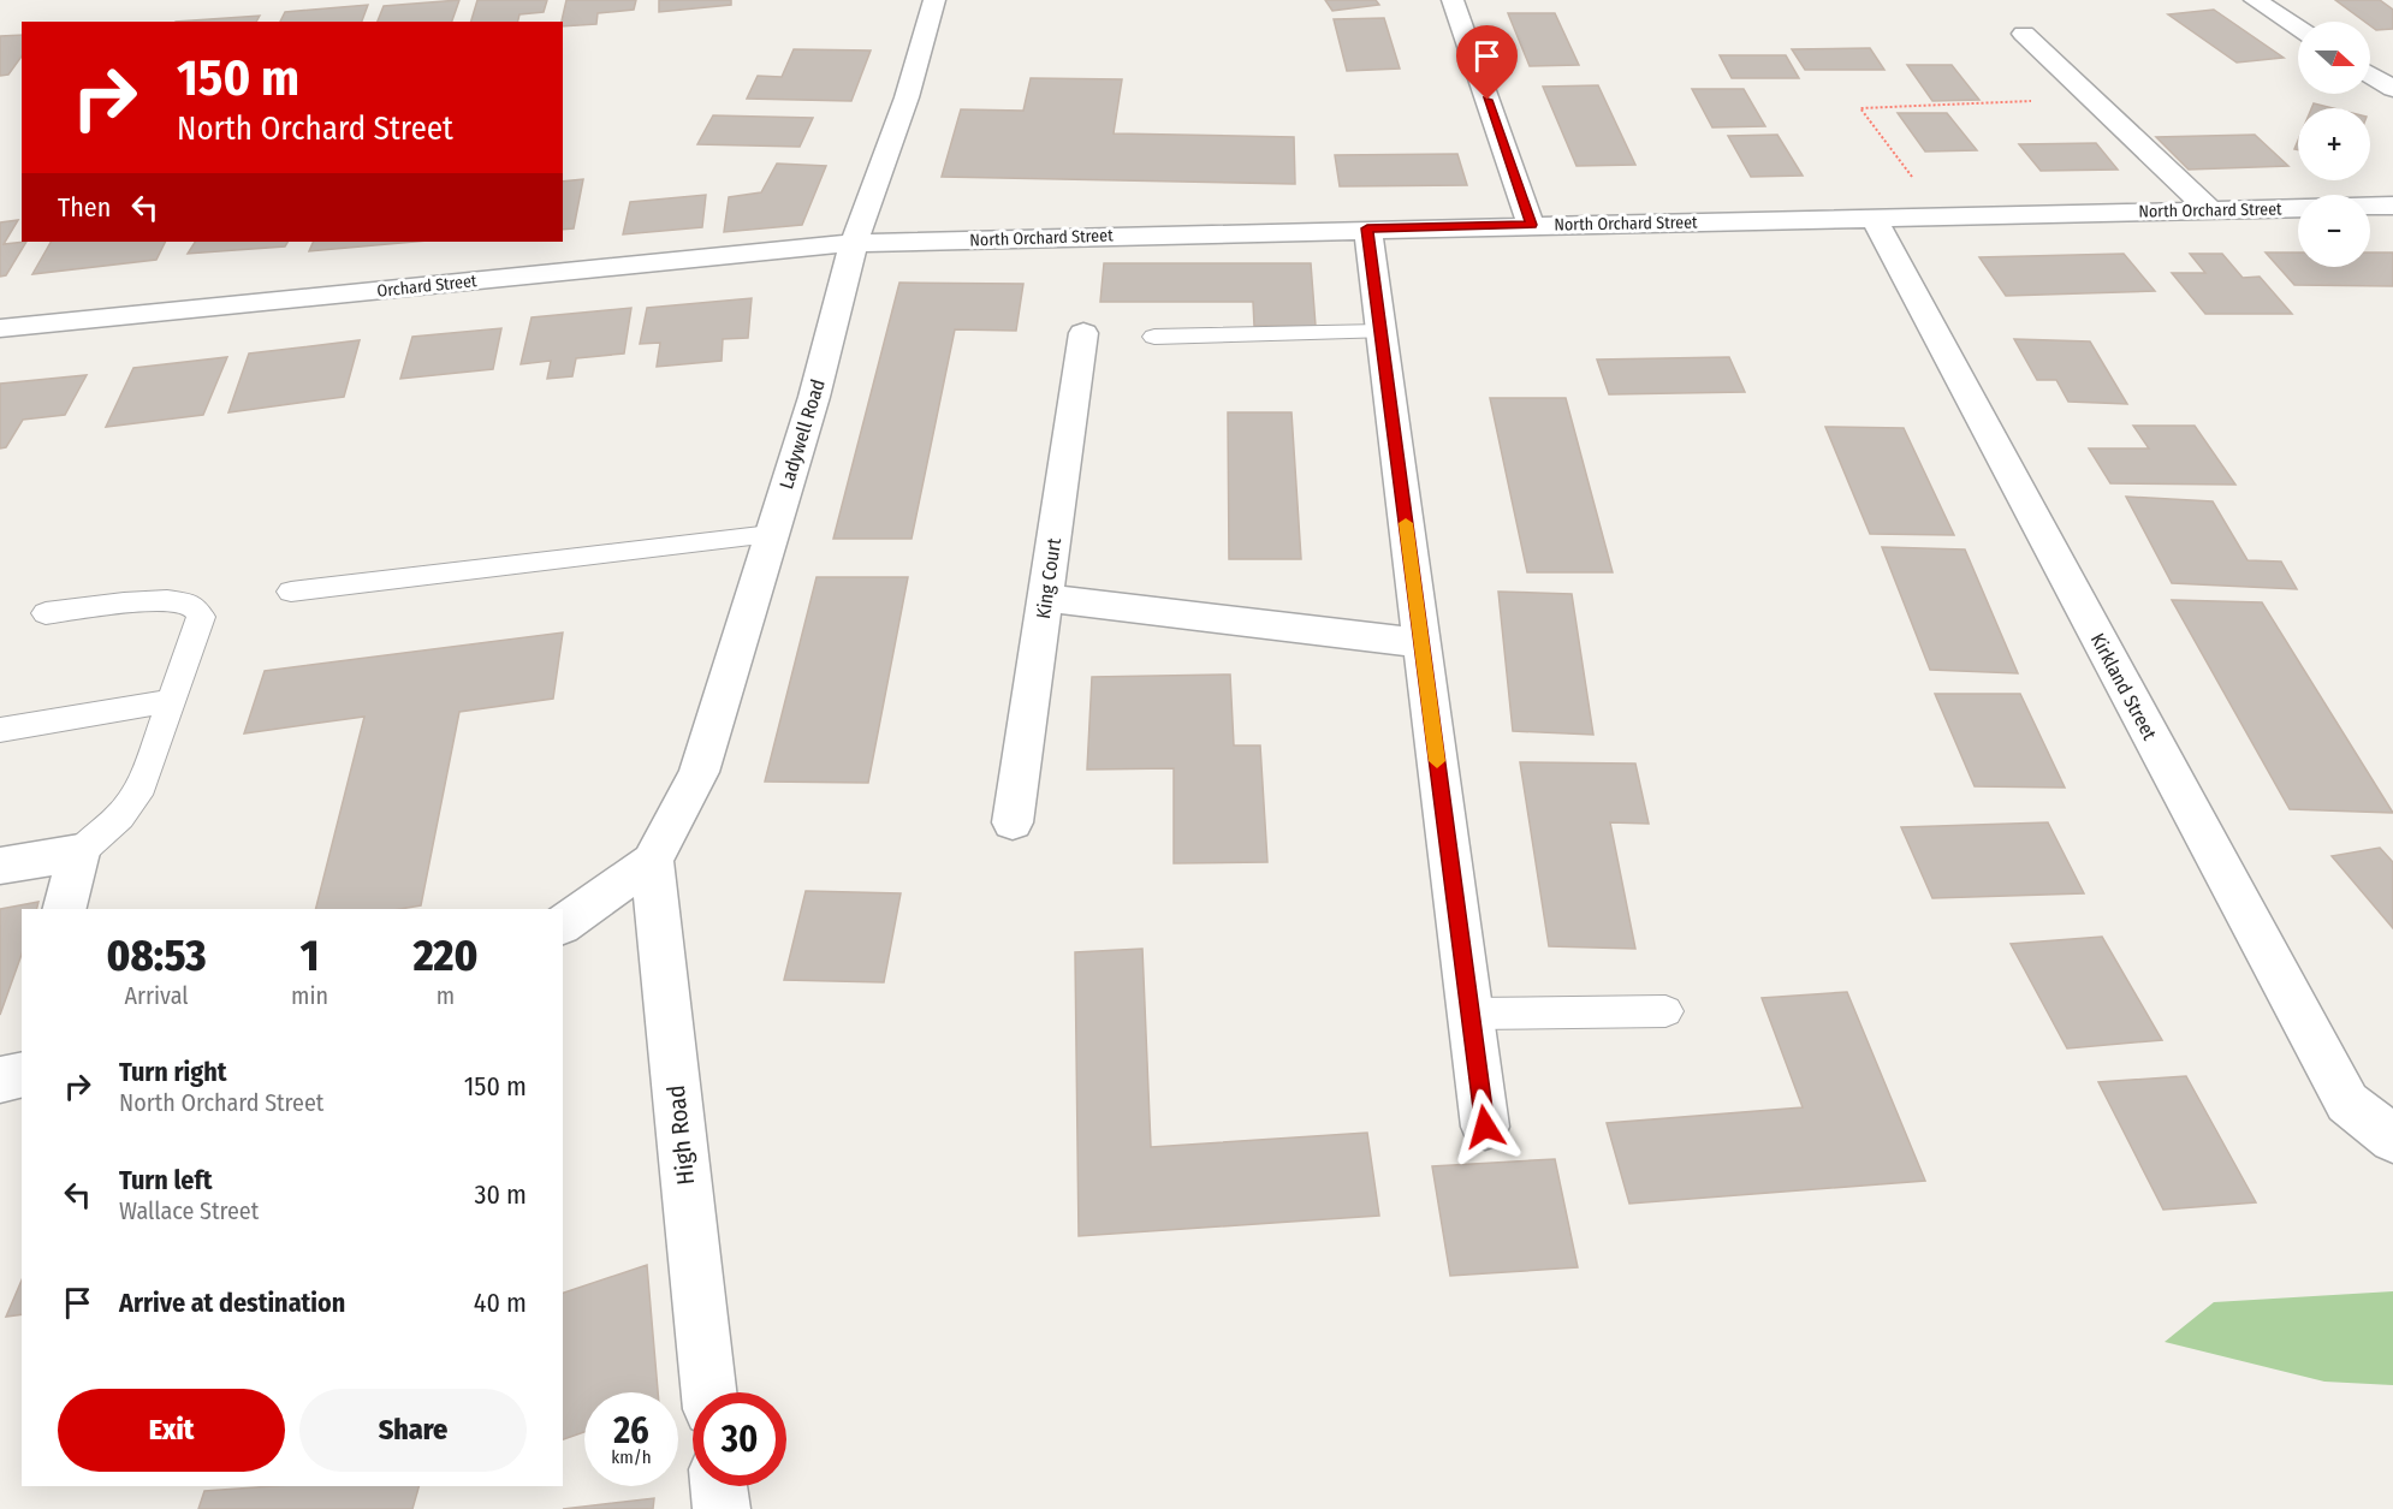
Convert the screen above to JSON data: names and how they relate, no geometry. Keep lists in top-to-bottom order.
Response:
{
  "streets": {
    "street": [
      "North Orchard Street",
      "Orchard Street",
      "Ladywell Road",
      "King Court",
      "Kirkland Street",
      "High Road"
    ]
  },
  "crossings": [
    ["North Orchard Street", "Orchard Street"],
    ["North Orchard Street", "Ladywell Road"],
    ["North Orchard Street", "Kirkland Street"],
    ["Orchard Street", "Ladywell Road"],
    ["Ladywell Road", "High Road"]
  ],
  "north": "right",
  "page": {
    "map_buttons": ["+", "−"],
    "turn": ["150 m", "North Orchard Street"],
    "then": "Then",
    "eta": [
      "08:53",
      "Arrival",
      "1",
      "min",
      "220",
      "m"
    ],
    "list": [
      {
        "name": "Turn right",
        "note": "North Orchard Street",
        "value": "150 m"
      },
      {
        "name": "Turn left",
        "note": "Wallace Street",
        "value": "30 m"
      },
      {
        "name": "Arrive at destination",
        "value": "40 m"
      }
    ],
    "buttons": ["Exit", "Share"],
    "speed": "26 km/h",
    "limit": "30"
  }
}
